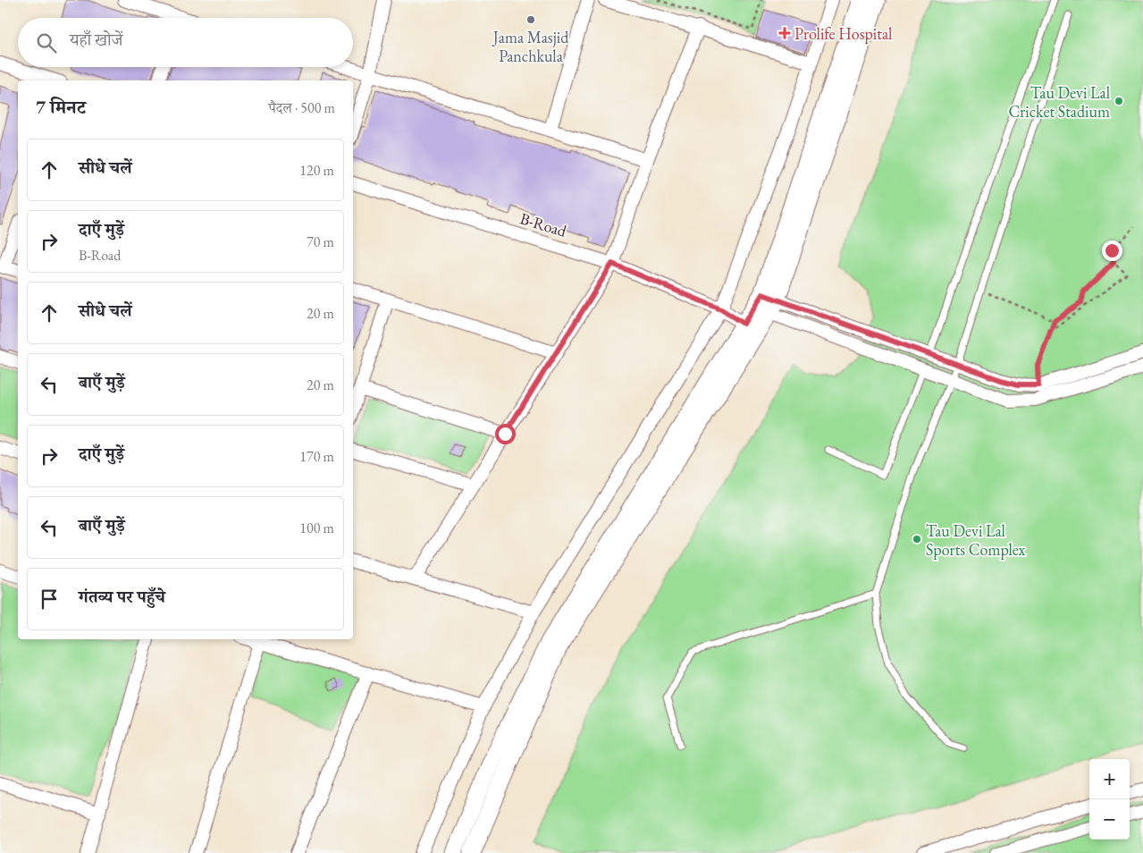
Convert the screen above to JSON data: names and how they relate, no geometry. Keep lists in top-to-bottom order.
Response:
{
  "streets": {
    "street": ["B-Road"]
  },
  "places": {
    "other": ["Jama Masjid Panchkula", "Tau Devi Lal Cricket Stadium", "Tau Devi Lal Sports Complex"],
    "health": ["Prolife Hospital"]
  },
  "page": {
    "search": "यहाँ खोजें",
    "heading": ["7 मिनट", "पैदल · 500 m"],
    "list": [
      ["सीधे चलें", "120 m"],
      ["दाएँ मुड़ें", "B-Road", "70 m"],
      ["सीधे चलें", "20 m"],
      ["बाएँ मुड़ें", "20 m"],
      ["दाएँ मुड़ें", "170 m"],
      ["बाएँ मुड़ें", "100 m"],
      "गंतव्य पर पहुँचे"
    ],
    "map_buttons": ["+", "−"]
  }
}
